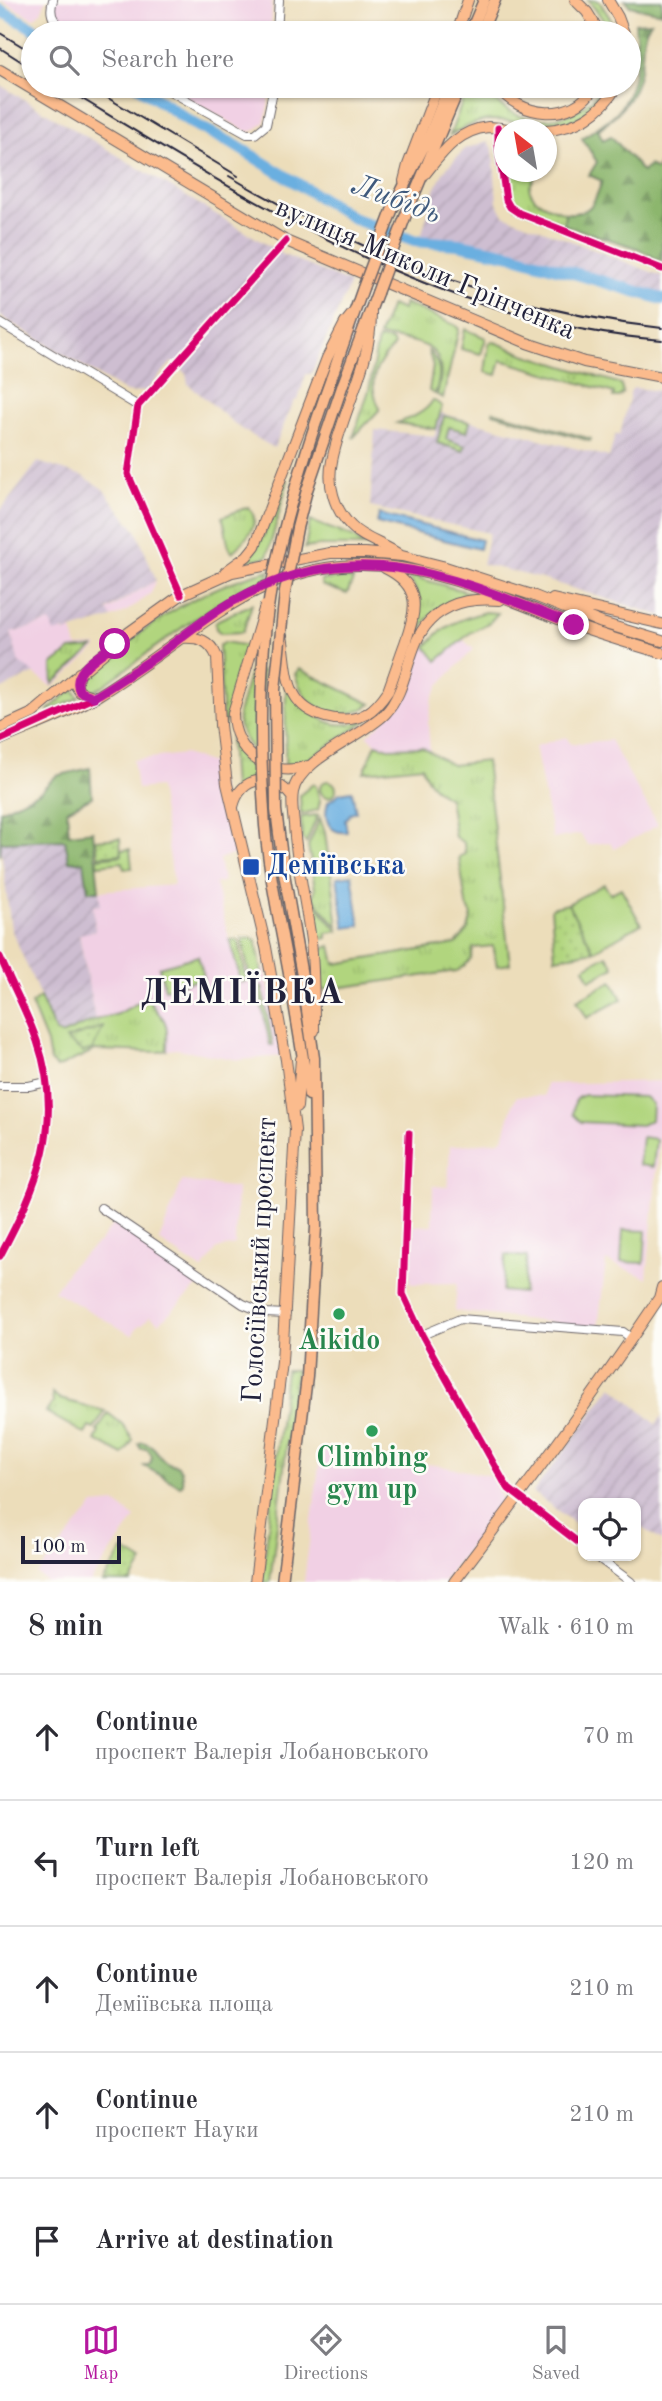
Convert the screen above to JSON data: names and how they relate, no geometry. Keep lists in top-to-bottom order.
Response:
{
  "streets": {
    "highway": ["Голосіївський проспект"],
    "main road": ["вулиця Миколи Грінченка"]
  },
  "districts": ["ДЕМІЇВКА"],
  "water": ["Либідь"],
  "places": {
    "transit": ["Деміївська"],
    "other": ["Aikido", "Climbing gym up"]
  },
  "scale_bar": "100 m",
  "north": "top left",
  "page": {
    "search": "Search here",
    "scale": "100 m",
    "heading": ["8 min", "Walk · 610 m"],
    "list": [
      ["Continue", "проспект Валерія Лобановського", "70 m"],
      ["Turn left", "проспект Валерія Лобановського", "120 m"],
      ["Continue", "Деміївська площа", "210 m"],
      ["Continue", "проспект Науки", "210 m"],
      "Arrive at destination"
    ],
    "nav": ["Map", "Directions", "Saved"]
  }
}
